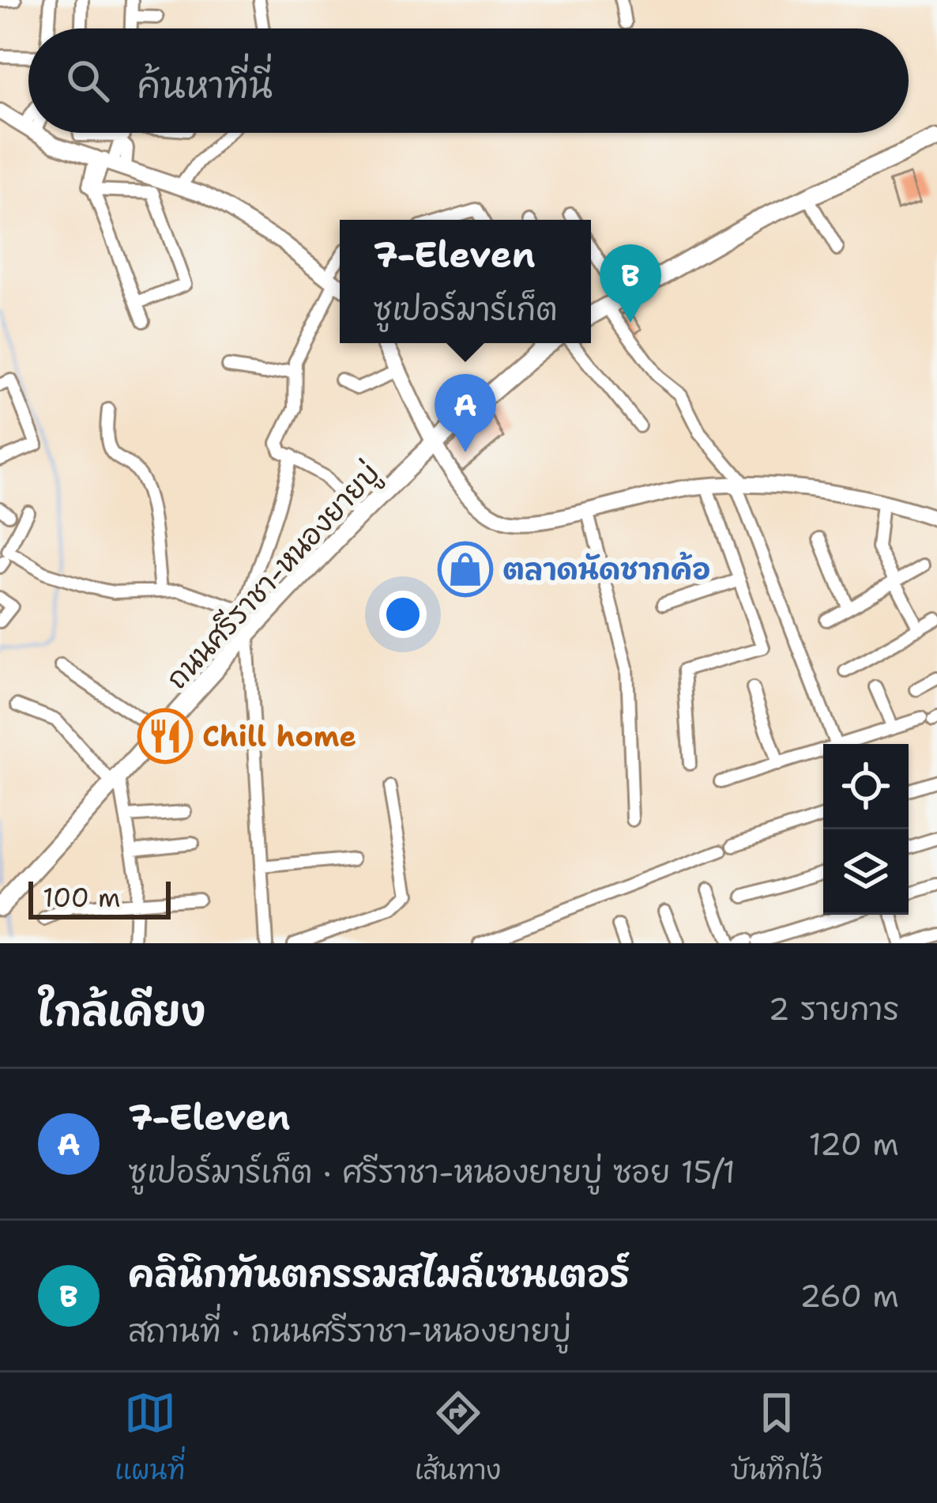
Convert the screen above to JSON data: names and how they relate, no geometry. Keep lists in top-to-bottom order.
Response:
{
  "streets": {
    "main road": ["ถนนศรีราชา-หนองยายบู่"]
  },
  "places": {
    "shop": ["ตลาดนัดชากค้อ"],
    "restaurant": ["Chill home"]
  },
  "scale_bar": "100 m",
  "page": {
    "search": "ค้นหาที่นี่",
    "popup": ["7-Eleven", "ซูเปอร์มาร์เก็ต"],
    "pins": ["B", "A"],
    "scale": "100 m",
    "heading": ["ใกล้เคียง", "2 รายการ"],
    "list": [
      {
        "mark": "A",
        "name": "7-Eleven",
        "note": "ซูเปอร์มาร์เก็ต · ศรีราชา-หนองยายบู่ ซอย 15/1",
        "value": "120 m"
      },
      {
        "mark": "B",
        "name": "คลินิกทันตกรรมสไมล์เซนเตอร์",
        "note": "สถานที่ · ถนนศรีราชา-หนองยายบู่",
        "value": "260 m"
      }
    ],
    "nav": ["แผนที่", "เส้นทาง", "บันทึกไว้"]
  }
}
